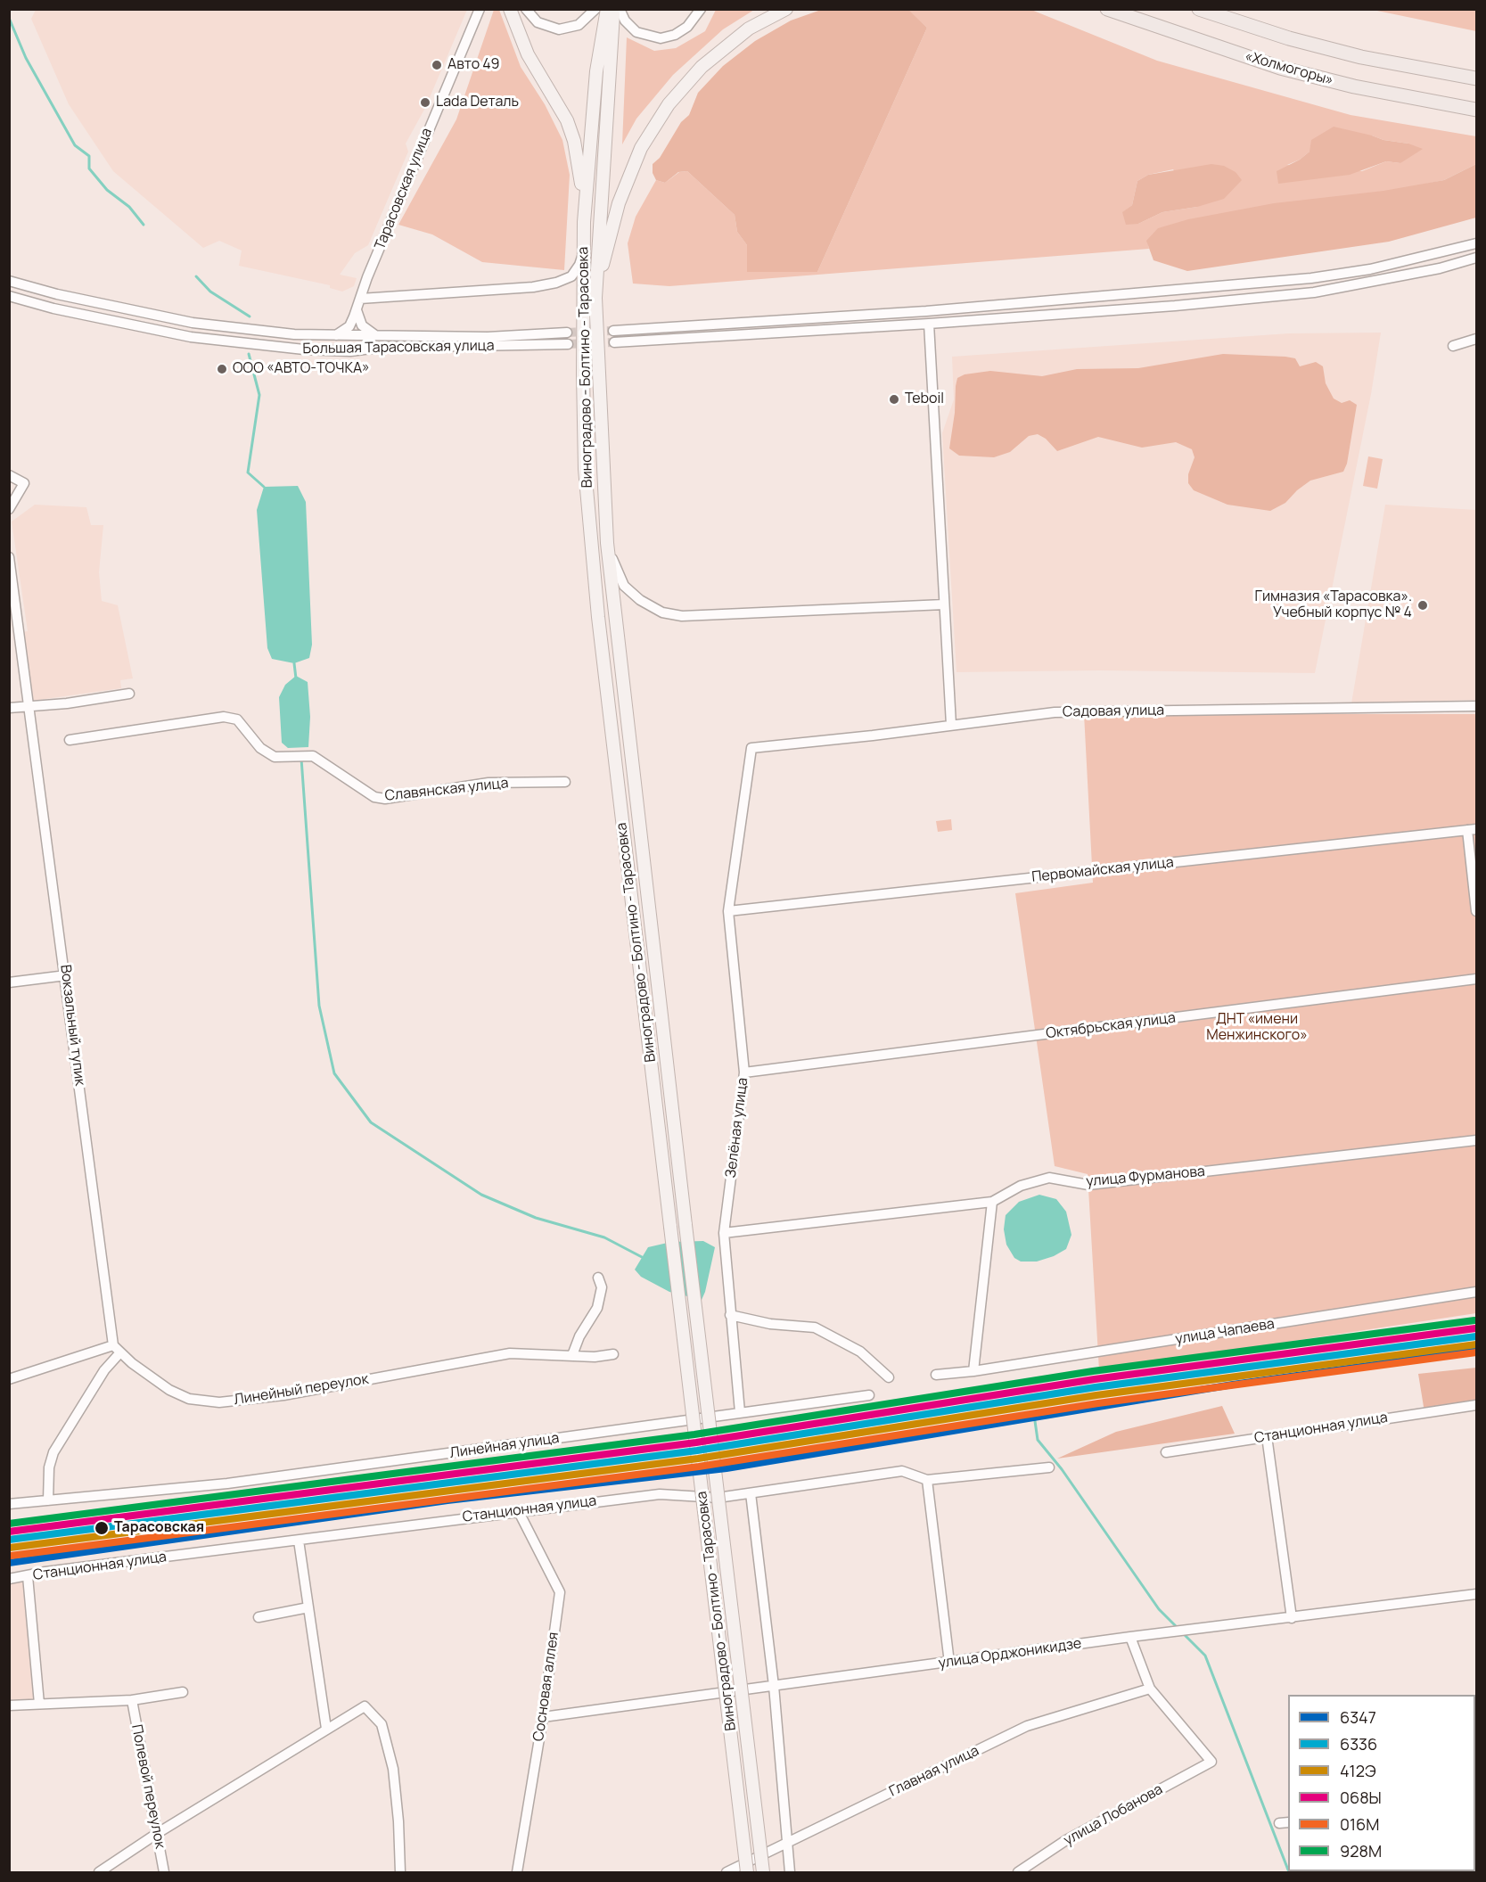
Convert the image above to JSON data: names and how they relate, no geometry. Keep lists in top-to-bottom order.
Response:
{
  "streets": {
    "highway": ["«Холмогоры»"],
    "main road": ["Виноградово - Болтино - Тарасовка"],
    "street": [
      "Тарасовская улица",
      "Большая Тарасовская улица",
      "Садовая улица",
      "Славянская улица",
      "Первомайская улица",
      "Вокзальный тупик",
      "Октябрьская улица",
      "Зелёная улица",
      "улица Фурманова",
      "улица Чапаева",
      "Линейный переулок",
      "Станционная улица",
      "Линейная улица",
      "улица Орджоникидзе",
      "Сосновая аллея",
      "Главная улица",
      "Полевой переулок",
      "улица Лобанова"
    ]
  },
  "crossings": [
    ["Тарасовская улица", "Большая Тарасовская улица"],
    ["Садовая улица", "Зелёная улица"],
    ["Первомайская улица", "Зелёная улица"],
    ["Вокзальный тупик", "Линейный переулок"],
    ["Октябрьская улица", "Зелёная улица"],
    ["Зелёная улица", "улица Фурманова"],
    ["Зелёная улица", "Линейная улица"],
    ["Станционная улица", "Сосновая аллея"],
    ["улица Орджоникидзе", "Сосновая аллея"],
    ["Главная улица", "улица Лобанова"]
  ],
  "parks": ["ДНТ «имени Менжинского»"],
  "places": [
    "Авто 49",
    "Lada Dеталь",
    "ООО «АВТО-ТОЧКА»",
    "Teboil",
    "Гимназия «Тарасовка». Учебный корпус № 4",
    "Тарасовская"
  ],
  "lines": [
    "transit line 928М",
    "transit line 068Ы",
    "transit line 6336",
    "transit line 412Э",
    "transit line 6347",
    "transit line 016М"
  ],
  "legend": [
    "6347",
    "6336",
    "412Э",
    "068Ы",
    "016М",
    "928М"
  ]
}
